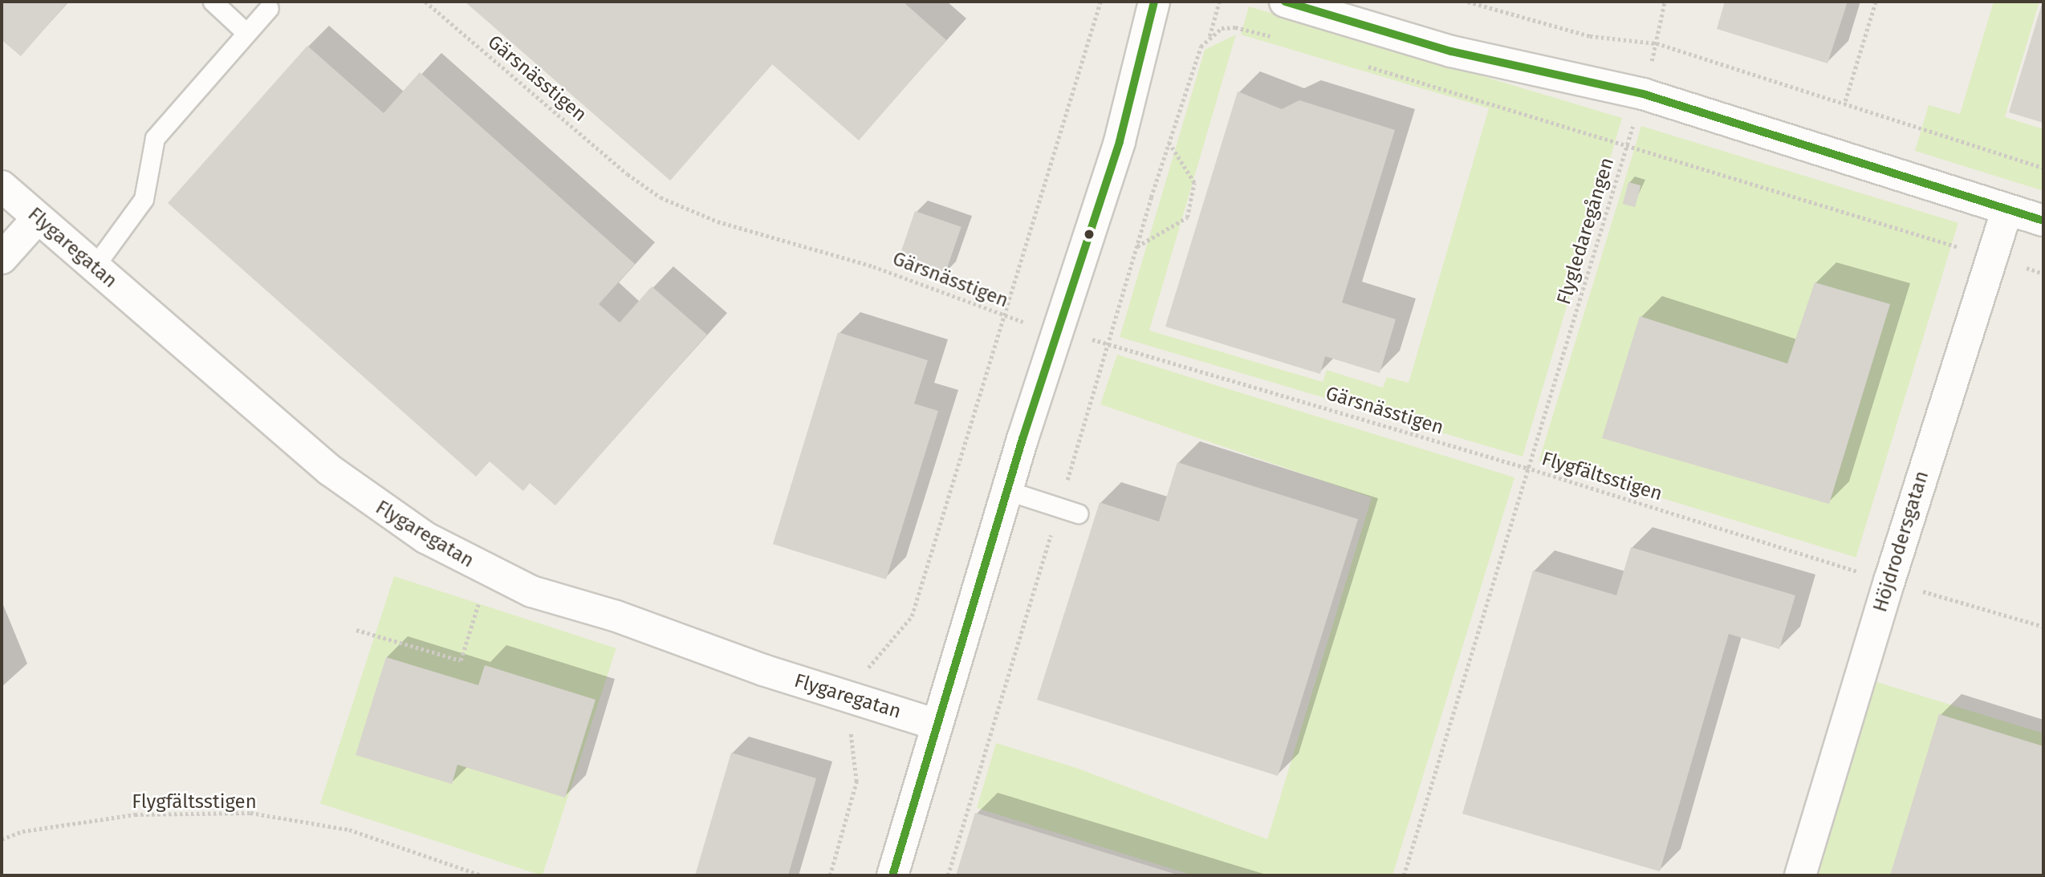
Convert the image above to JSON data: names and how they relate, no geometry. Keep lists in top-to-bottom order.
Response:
{
  "streets": {
    "street": ["Flygaregatan", "Höjdrodersgatan"],
    "path": ["Gärsnässtigen", "Flygledaregången", "Flygfältsstigen"]
  },
  "crossings": [
    ["Gärsnässtigen", "Flygledaregången"],
    ["Gärsnässtigen", "Flygfältsstigen"],
    ["Flygledaregången", "Flygfältsstigen"],
    ["Flygfältsstigen", "Höjdrodersgatan"]
  ]
}
